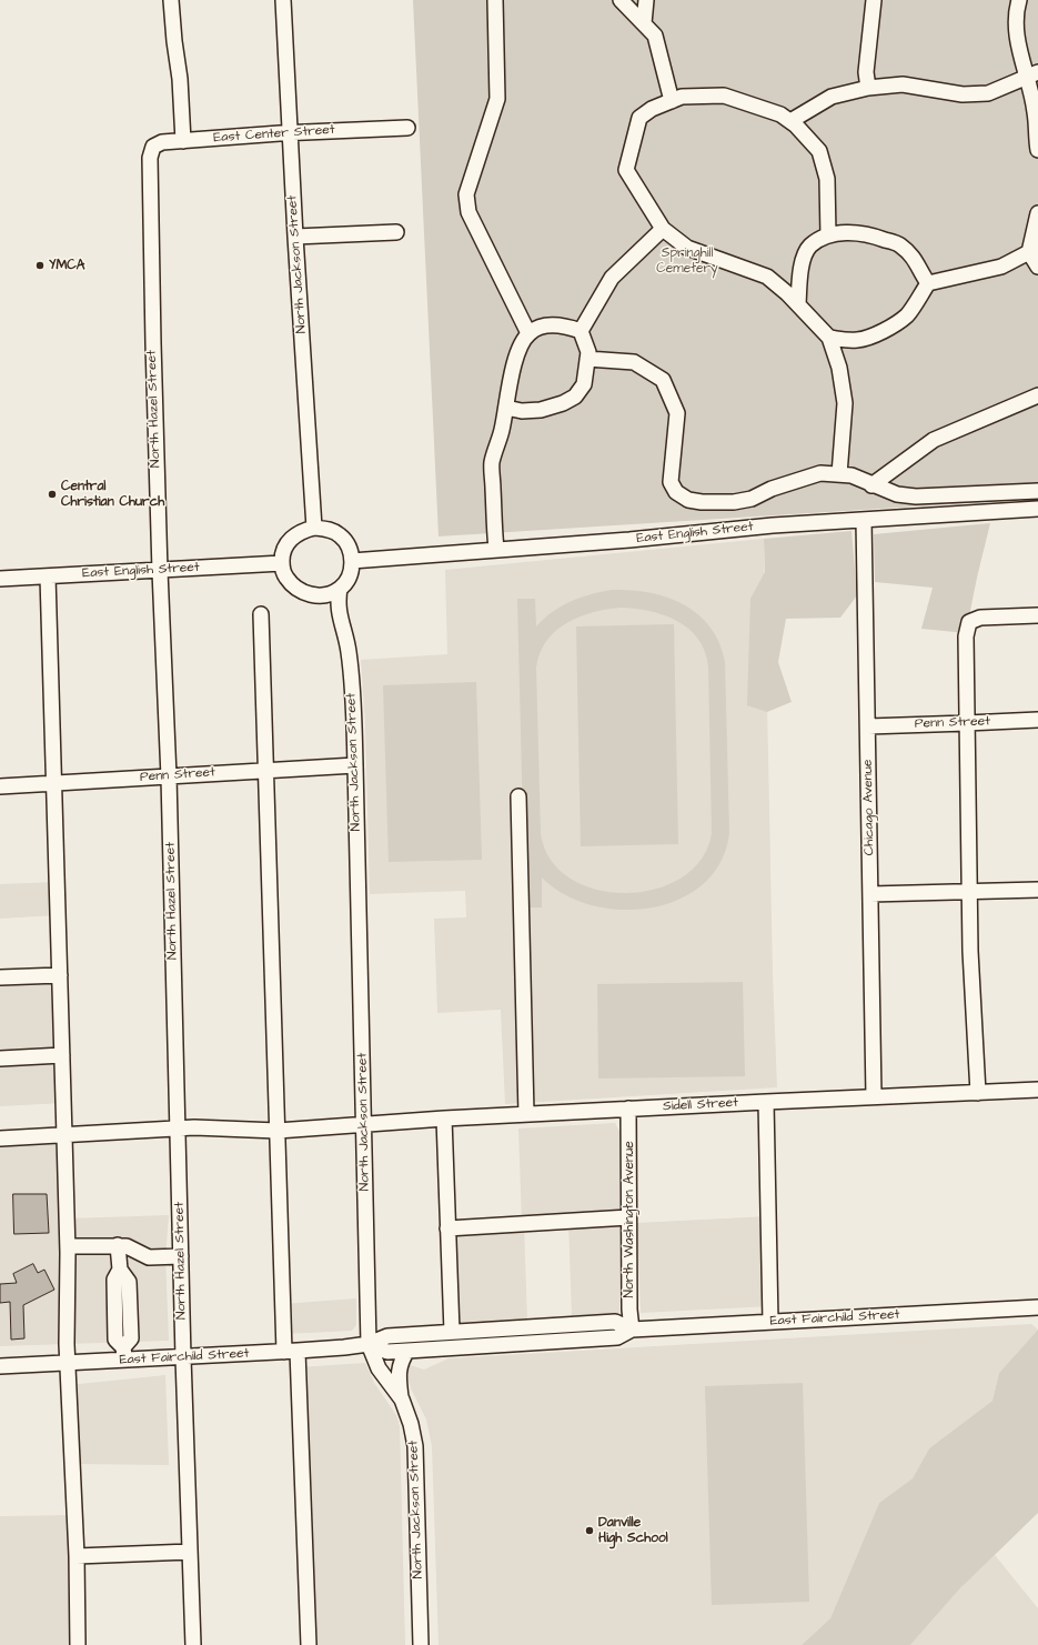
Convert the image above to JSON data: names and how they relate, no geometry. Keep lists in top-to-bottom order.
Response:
{
  "streets": {
    "street": [
      "East Center Street",
      "North Jackson Street",
      "North Hazel Street",
      "East English Street",
      "Penn Street",
      "Chicago Avenue",
      "Sidell Street",
      "North Washington Avenue",
      "East Fairchild Street"
    ]
  },
  "crossings": [
    ["East Center Street", "North Jackson Street"],
    ["East Center Street", "North Hazel Street"],
    ["North Jackson Street", "East English Street"],
    ["North Jackson Street", "Penn Street"],
    ["North Jackson Street", "Sidell Street"],
    ["North Jackson Street", "East Fairchild Street"],
    ["North Hazel Street", "East English Street"],
    ["North Hazel Street", "Penn Street"],
    ["North Hazel Street", "Sidell Street"],
    ["North Hazel Street", "East Fairchild Street"],
    ["East English Street", "Chicago Avenue"],
    ["Penn Street", "Chicago Avenue"],
    ["Chicago Avenue", "Sidell Street"],
    ["Sidell Street", "North Washington Avenue"],
    ["North Washington Avenue", "East Fairchild Street"]
  ],
  "parks": ["Springhill Cemetery"],
  "places": ["YMCA", "Central Christian Church", "Danville High School"]
}
